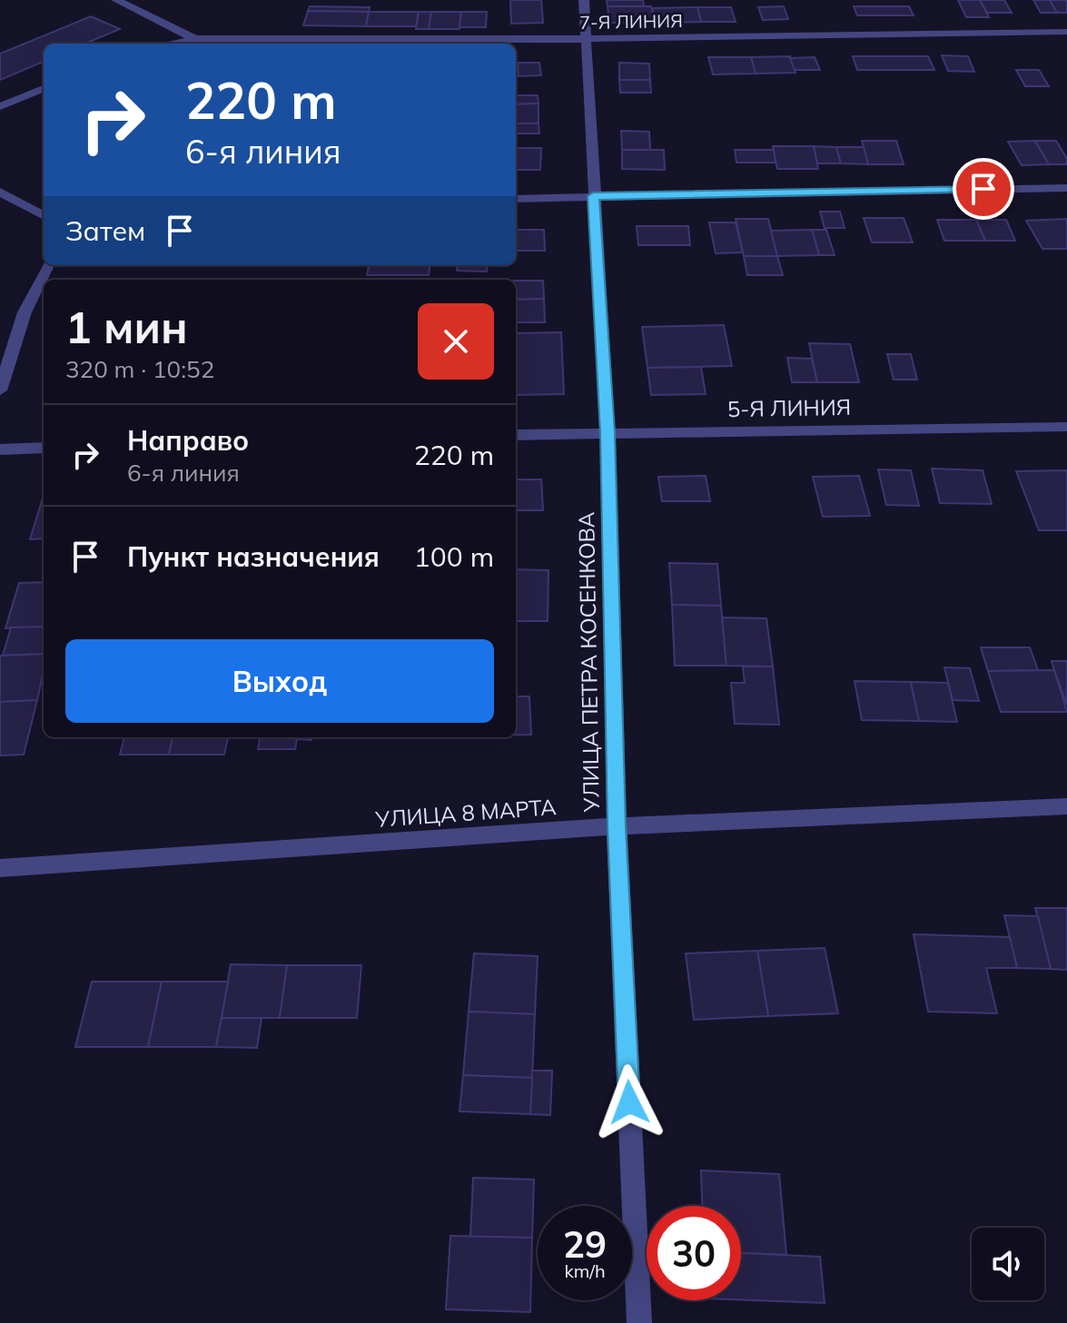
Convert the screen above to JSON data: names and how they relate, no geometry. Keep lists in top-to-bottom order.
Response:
{
  "streets": {
    "street": [
      "7-Я ЛИНИЯ",
      "5-Я ЛИНИЯ",
      "УЛИЦА ПЕТРА КОСЕНКОВА",
      "УЛИЦА 8 МАРТА"
    ]
  },
  "crossings": [
    ["7-Я ЛИНИЯ", "УЛИЦА ПЕТРА КОСЕНКОВА"],
    ["5-Я ЛИНИЯ", "УЛИЦА ПЕТРА КОСЕНКОВА"],
    ["УЛИЦА ПЕТРА КОСЕНКОВА", "УЛИЦА 8 МАРТА"]
  ],
  "page": {
    "turn": ["220 m", "6-я линия"],
    "then": "Затем",
    "heading": ["1 мин", "320 m · 10:52"],
    "list": [
      {
        "name": "Направо",
        "note": "6-я линия",
        "value": "220 m"
      },
      {
        "name": "Пункт назначения",
        "value": "100 m"
      }
    ],
    "buttons": "Выход",
    "speed": "29 km/h",
    "limit": "30"
  }
}
